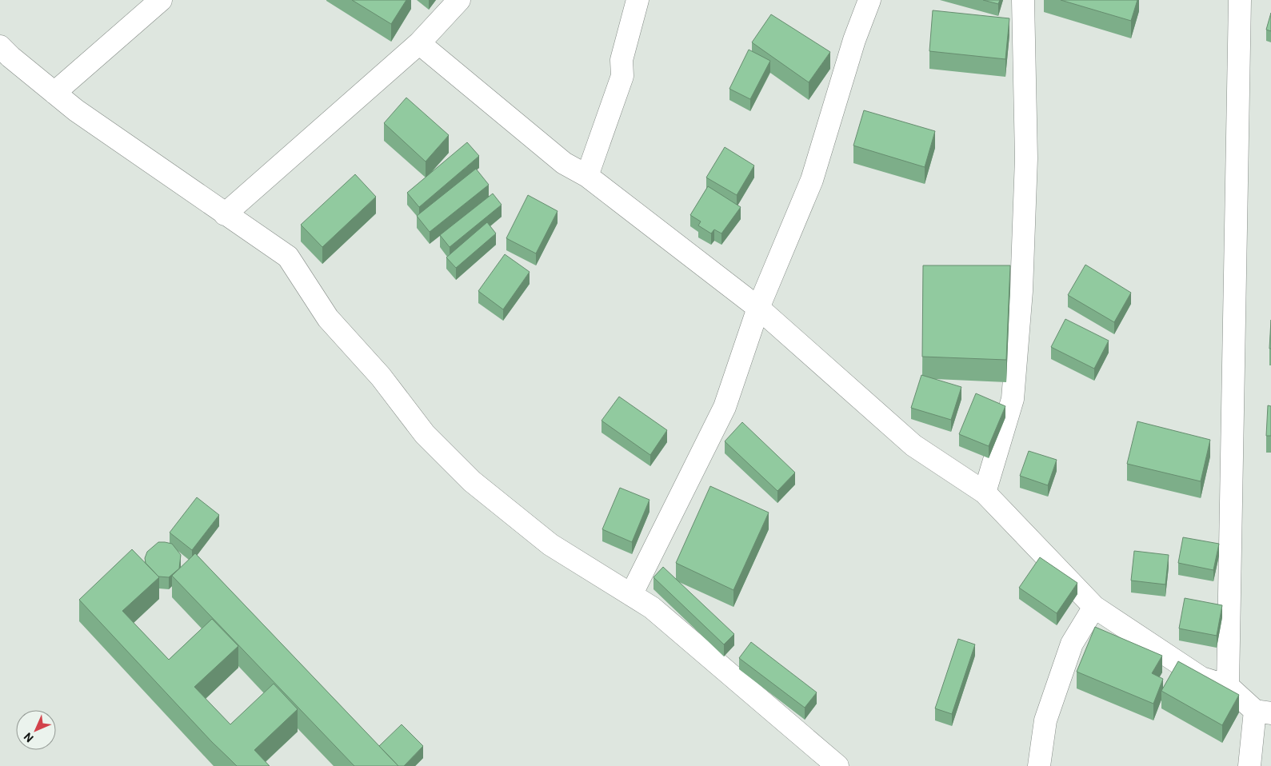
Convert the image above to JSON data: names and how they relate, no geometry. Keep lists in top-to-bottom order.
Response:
{
  "north": "bottom left"
}
